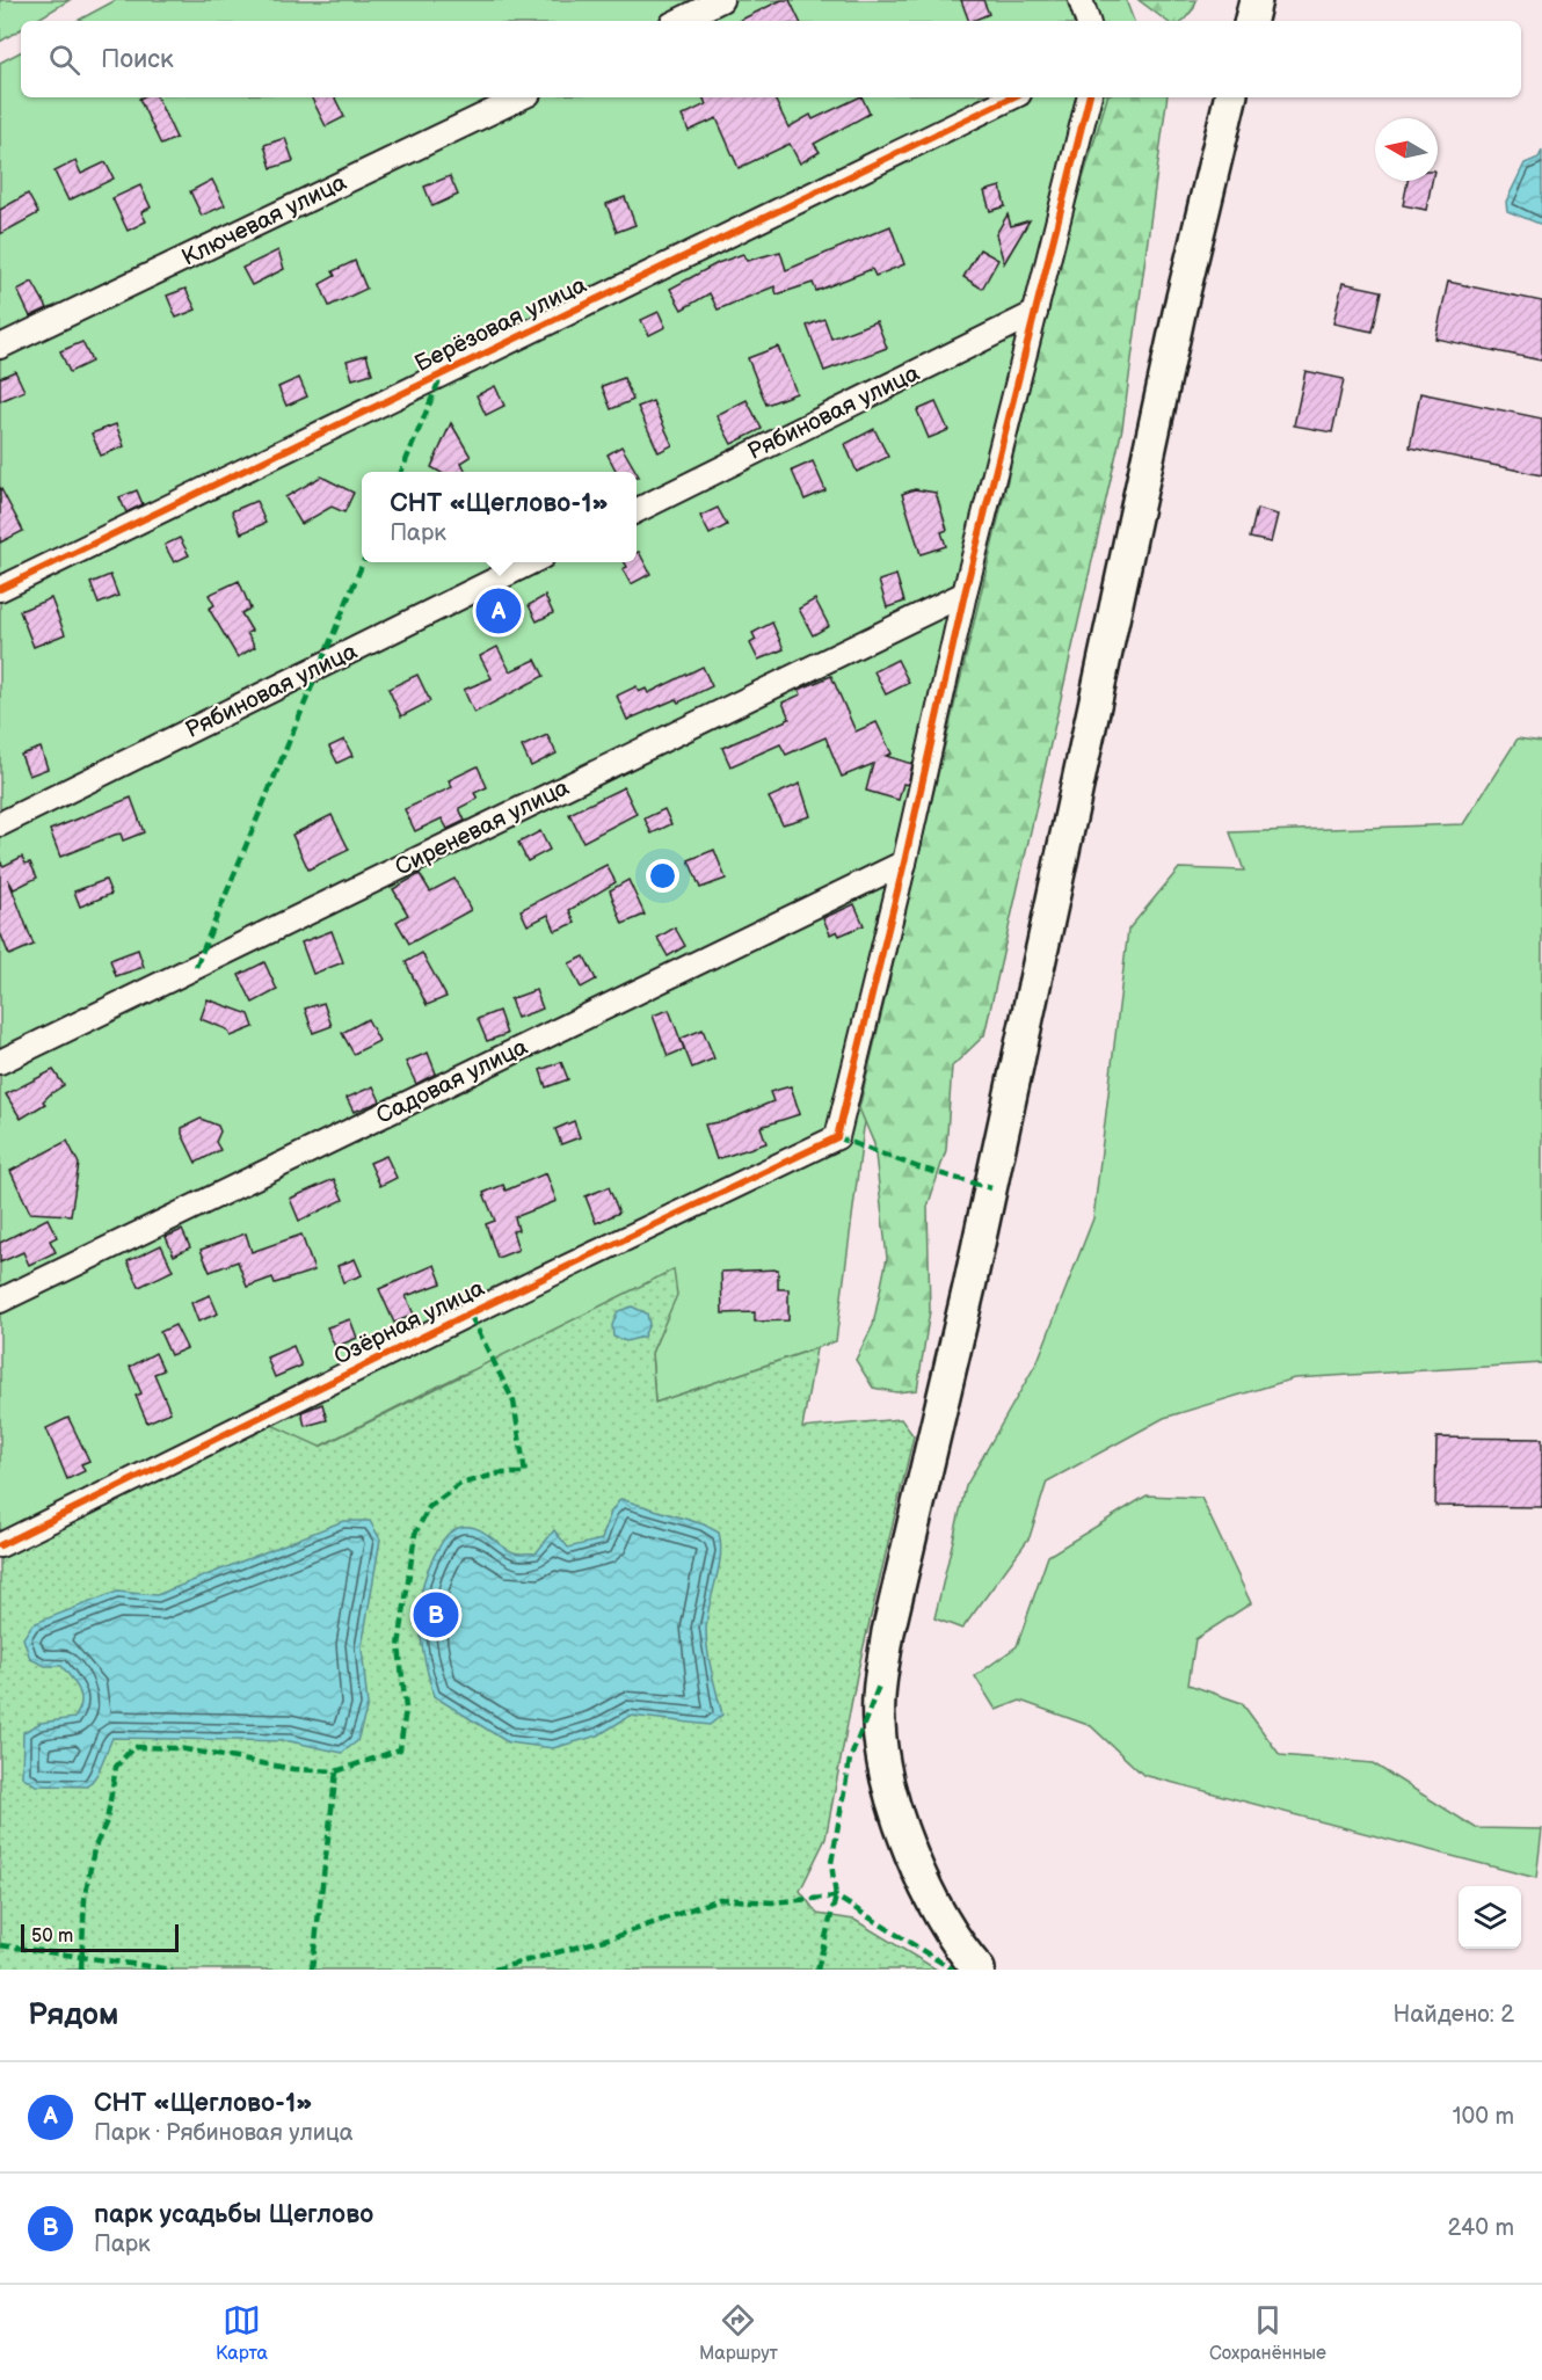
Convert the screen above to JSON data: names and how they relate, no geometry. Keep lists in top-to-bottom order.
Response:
{
  "streets": {
    "street": [
      "Ключевая улица",
      "Берёзовая улица",
      "Рябиновая улица",
      "Сиреневая улица",
      "Садовая улица",
      "Озёрная улица"
    ]
  },
  "crossings": [
    ["Садовая улица", "Озёрная улица"]
  ],
  "scale_bar": "50 m",
  "north": "left",
  "page": {
    "search": "Поиск",
    "popup": ["СНТ «Щеглово-1»", "Парк"],
    "pins": ["A", "B"],
    "scale": "50 m",
    "heading": ["Рядом", "Найдено: 2"],
    "list": [
      {
        "mark": "A",
        "name": "СНТ «Щеглово-1»",
        "note": "Парк · Рябиновая улица",
        "value": "100 m"
      },
      {
        "mark": "B",
        "name": "парк усадьбы Щеглово",
        "note": "Парк",
        "value": "240 m"
      }
    ],
    "nav": ["Карта", "Маршрут", "Сохранённые"]
  }
}
